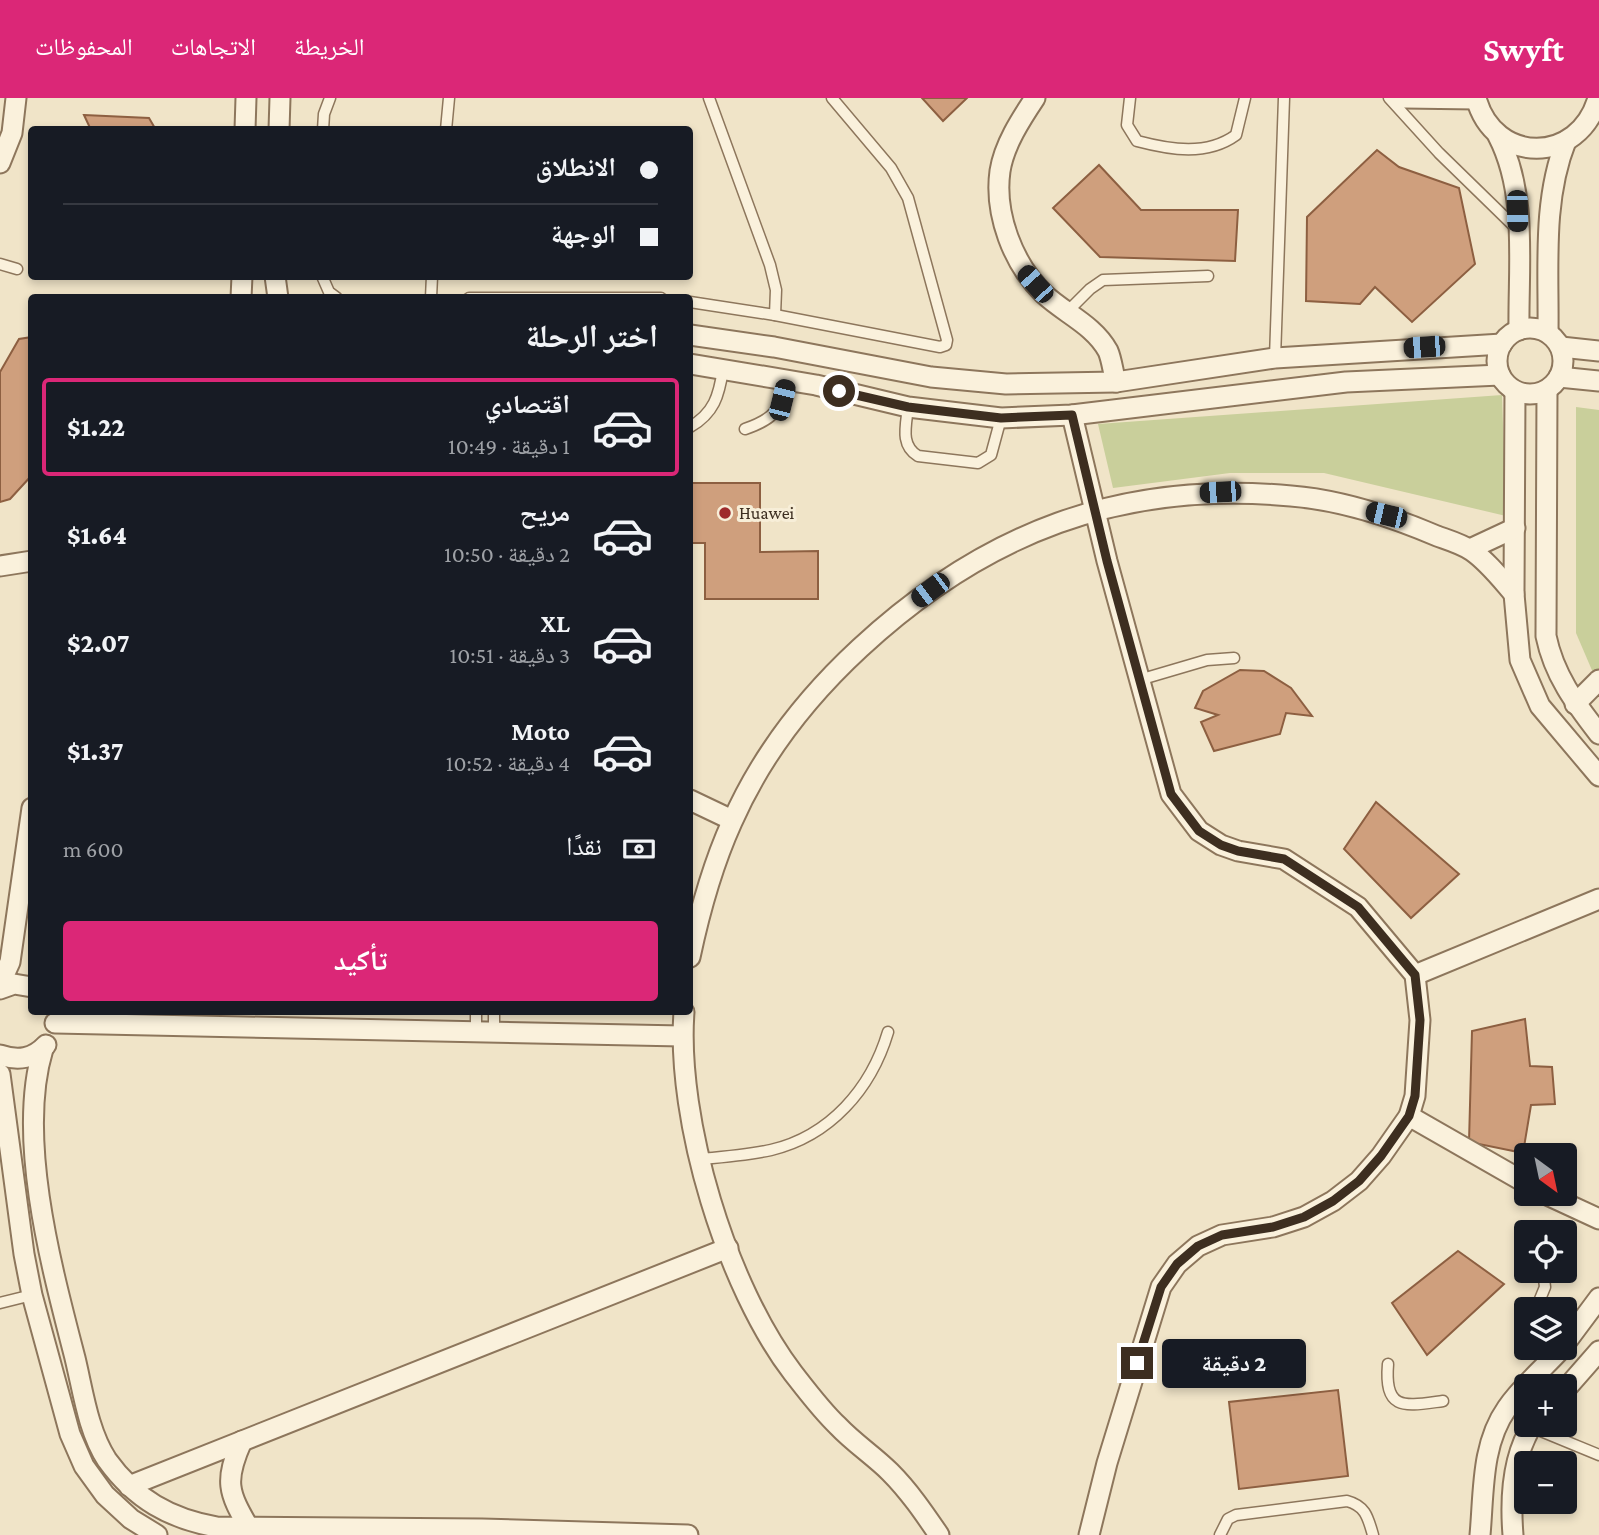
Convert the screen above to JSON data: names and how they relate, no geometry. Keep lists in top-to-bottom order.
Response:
{
  "places": ["Huawei"],
  "north": "bottom right",
  "page": {
    "header": "Swyft",
    "nav": ["الخريطة", "الاتجاهات", "المحفوظات"],
    "banner": ["الانطلاق", "الوجهة"],
    "heading": "اختر الرحلة",
    "list": [
      {
        "name": "اقتصادي",
        "note": "1 دقيقة · 10:49",
        "value": "$1.22"
      },
      {
        "name": "مريح",
        "note": "2 دقيقة · 10:50",
        "value": "$1.64"
      },
      {
        "name": "XL",
        "note": "3 دقيقة · 10:51",
        "value": "$2.07"
      },
      {
        "name": "Moto",
        "note": "4 دقيقة · 10:52",
        "value": "$1.37"
      }
    ],
    "pay": ["نقدًا", "600 m"],
    "buttons": "تأكيد",
    "map_buttons": ["+", "−"],
    "bubble": "2 دقيقة"
  }
}
